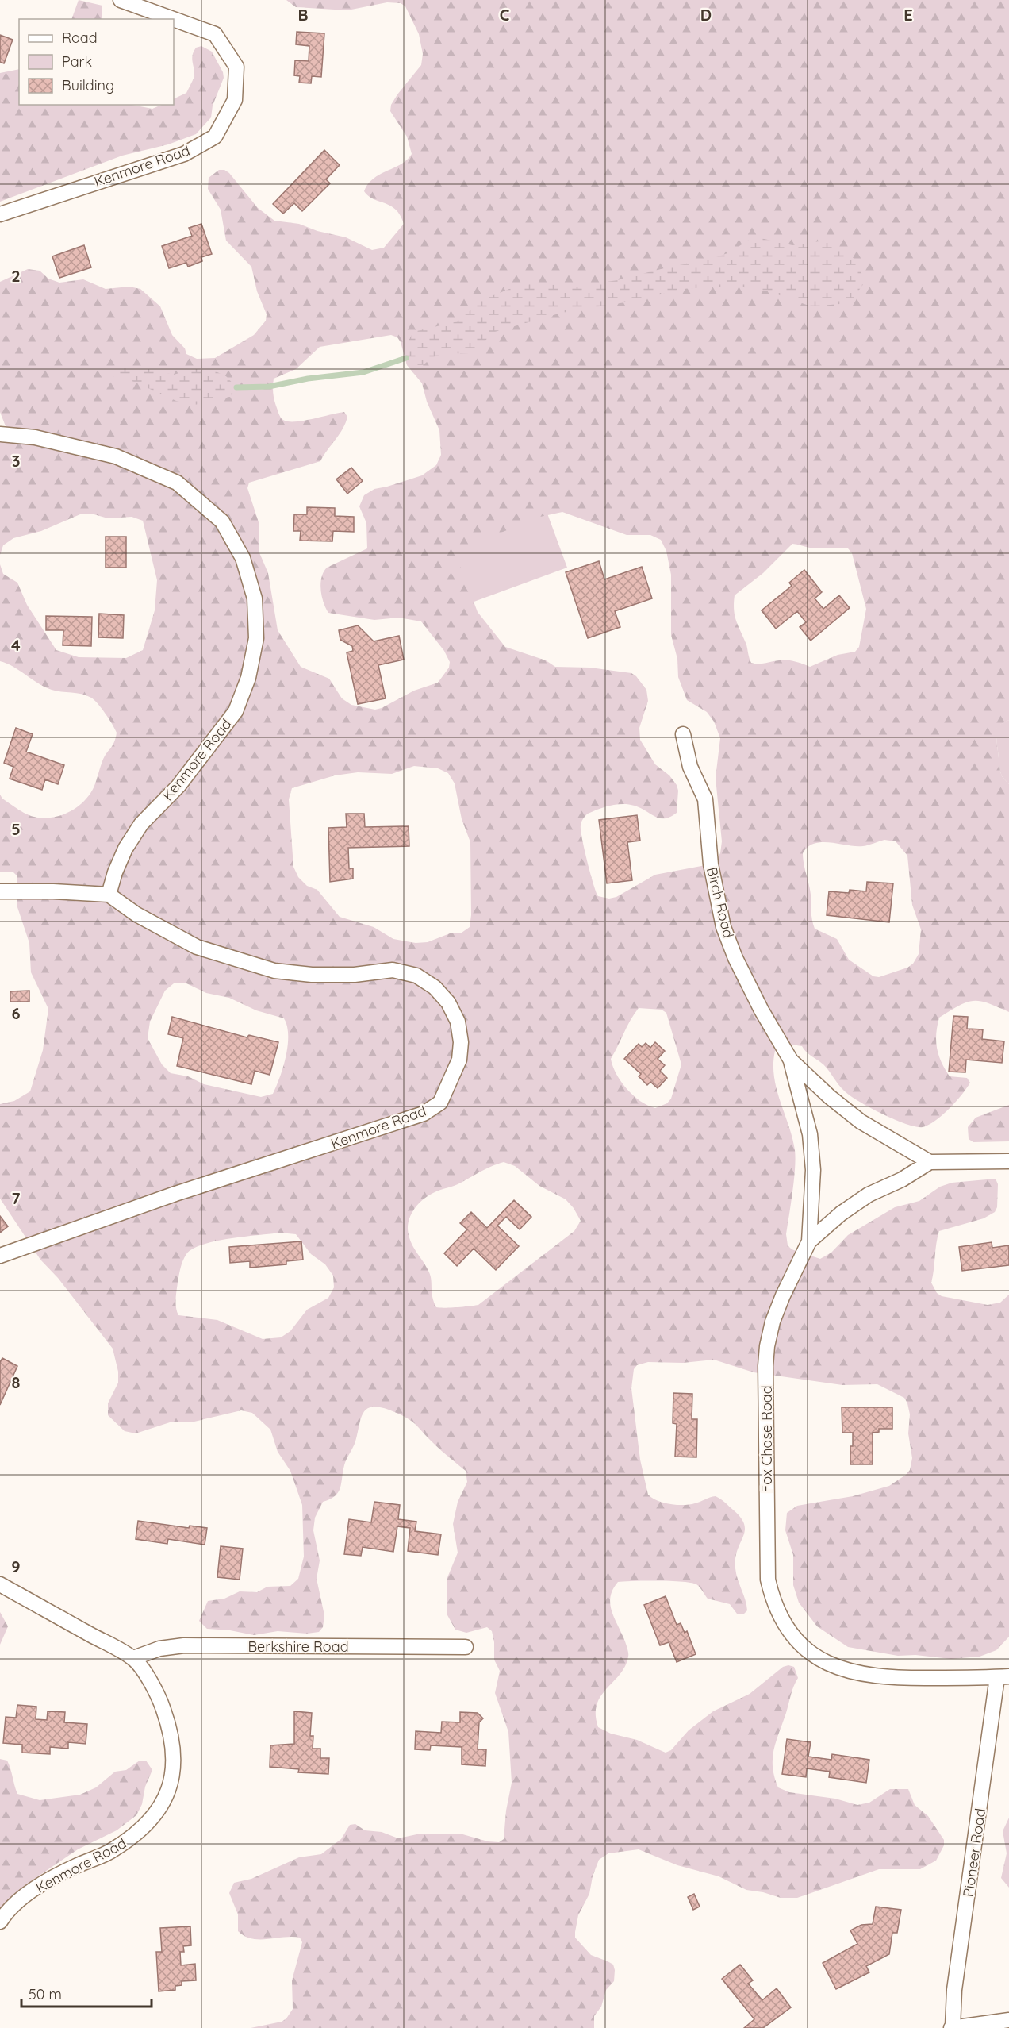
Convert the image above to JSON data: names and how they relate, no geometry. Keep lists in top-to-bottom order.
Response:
{
  "streets": {
    "street": [
      "Kenmore Road",
      "Birch Road",
      "Fox Chase Road",
      "Berkshire Road",
      "Pioneer Road"
    ]
  },
  "crossings": [
    ["Kenmore Road", "Berkshire Road"],
    ["Birch Road", "Fox Chase Road"],
    ["Fox Chase Road", "Pioneer Road"]
  ],
  "legend": ["Road", "Park", "Building"],
  "scale_bar": "50 m",
  "grid": {
    "columns": [
      "B",
      "C",
      "D",
      "E"
    ],
    "rows": [
      "2",
      "3",
      "4",
      "5",
      "6",
      "7",
      "8",
      "9"
    ]
  }
}
